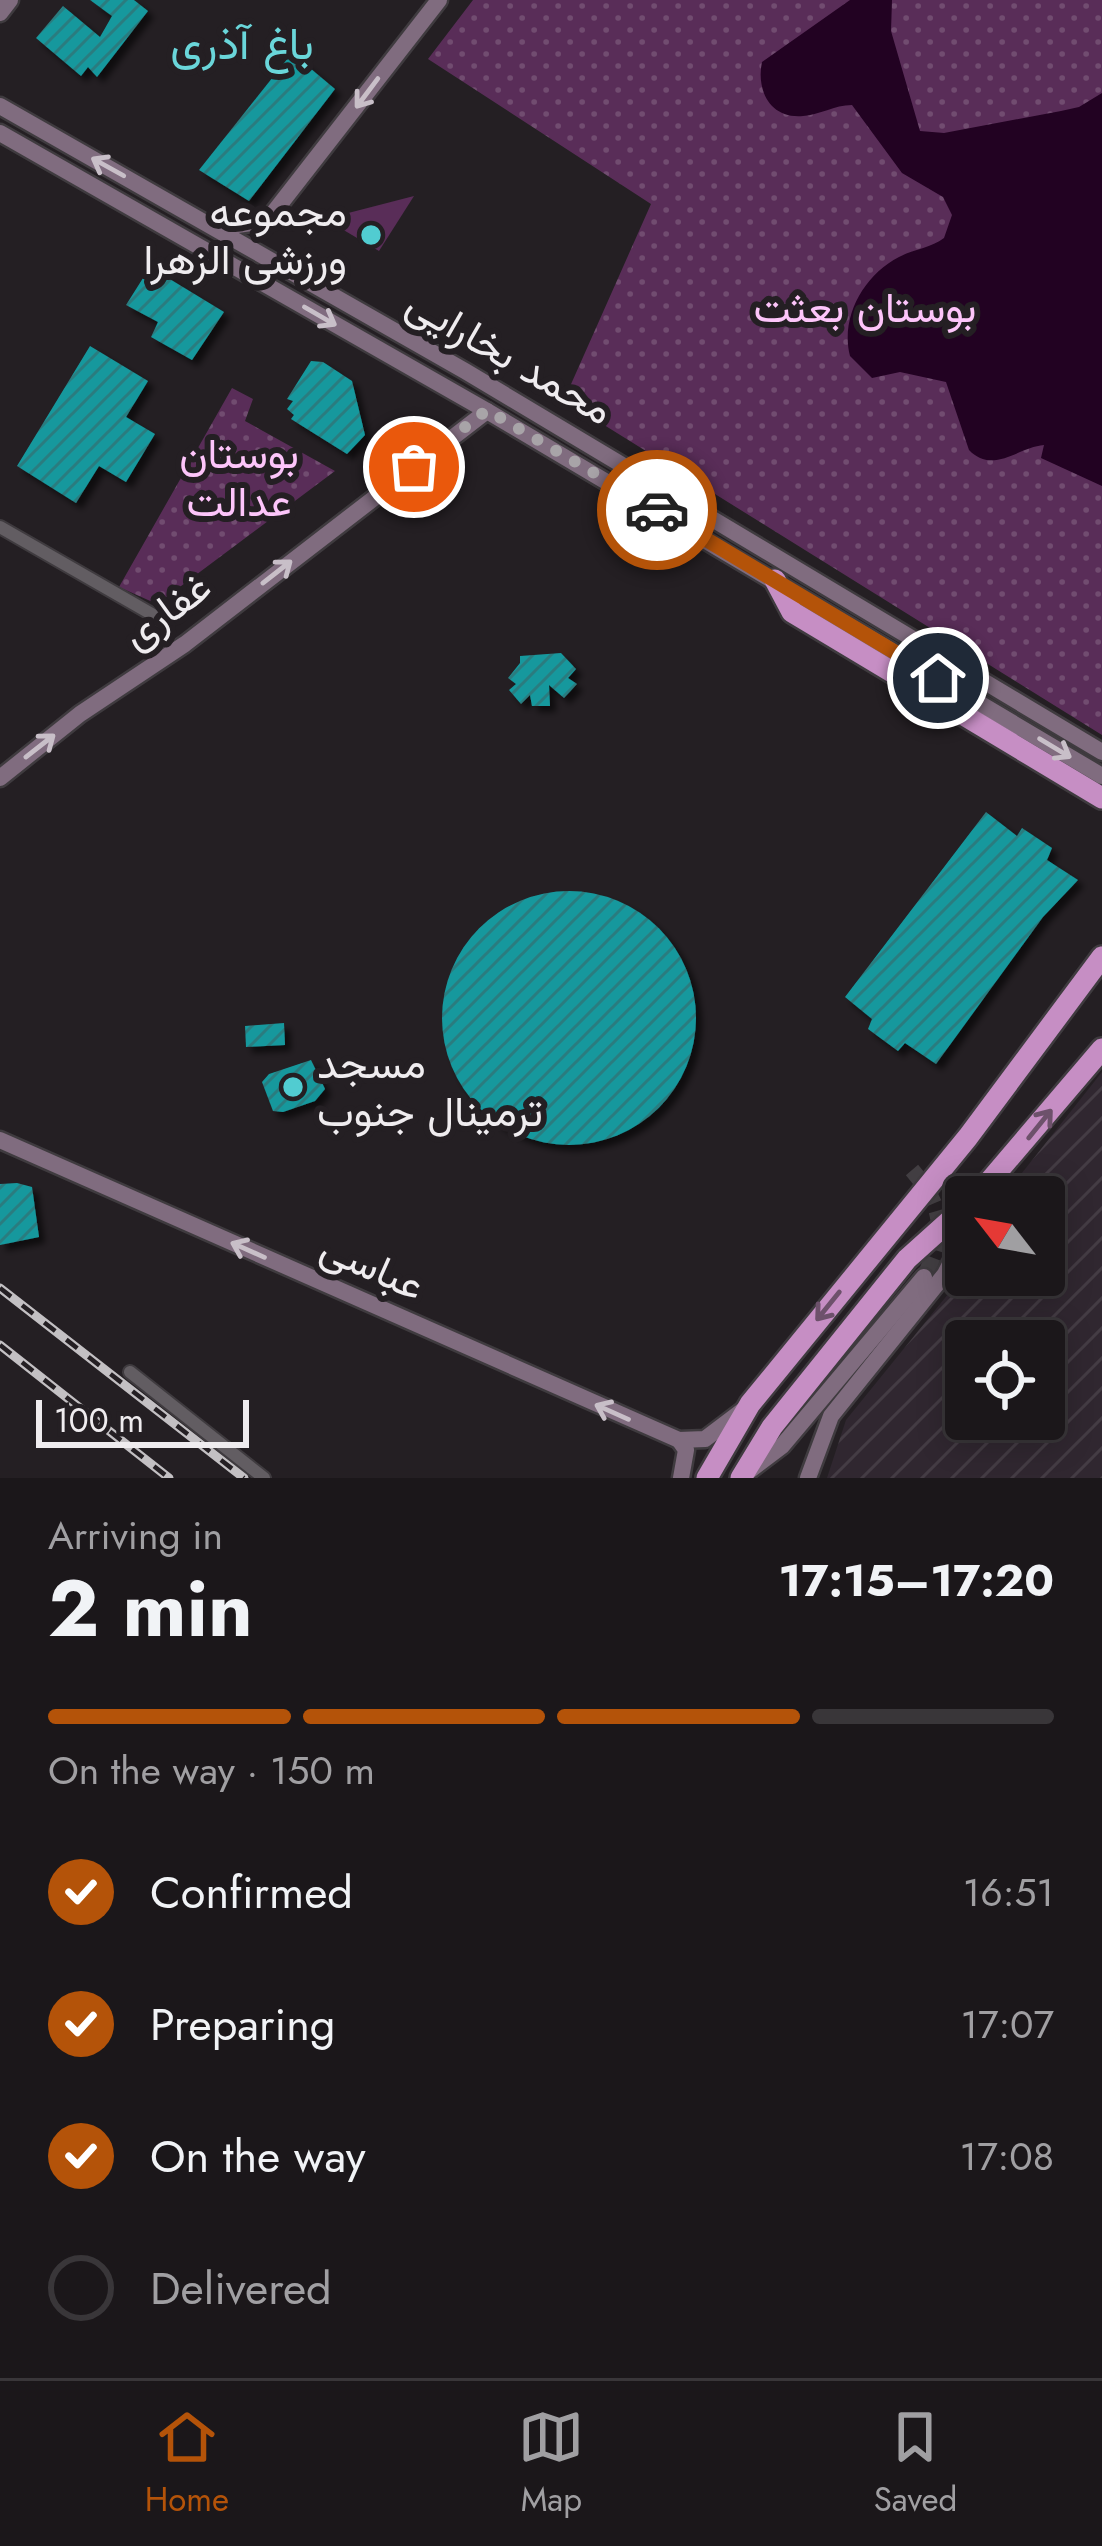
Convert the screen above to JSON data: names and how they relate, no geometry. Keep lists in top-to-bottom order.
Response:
{
  "streets": {
    "main road": ["محمد بخارایی", "غفاری", "عباسی"]
  },
  "crossings": [
    ["محمد بخارایی", "غفاری"]
  ],
  "one_way": ["غفاری", "عباسی"],
  "districts": ["باغ آذری"],
  "parks": ["بوستان بعثت", "بوستان عدالت"],
  "places": ["مجموعه ورزشی الزهرا", "مسجد ترمینال جنوب"],
  "scale_bar": "100 m",
  "north": "top left",
  "page": {
    "scale": "100 m",
    "heading": ["2 min", "Arriving in", "17:15–17:20"],
    "bar": "On the way · 150 m",
    "list": [
      ["Confirmed", "16:51"],
      ["Preparing", "17:07"],
      ["On the way", "17:08"],
      "Delivered"
    ],
    "tabs": ["Home", "Map", "Saved"]
  }
}
